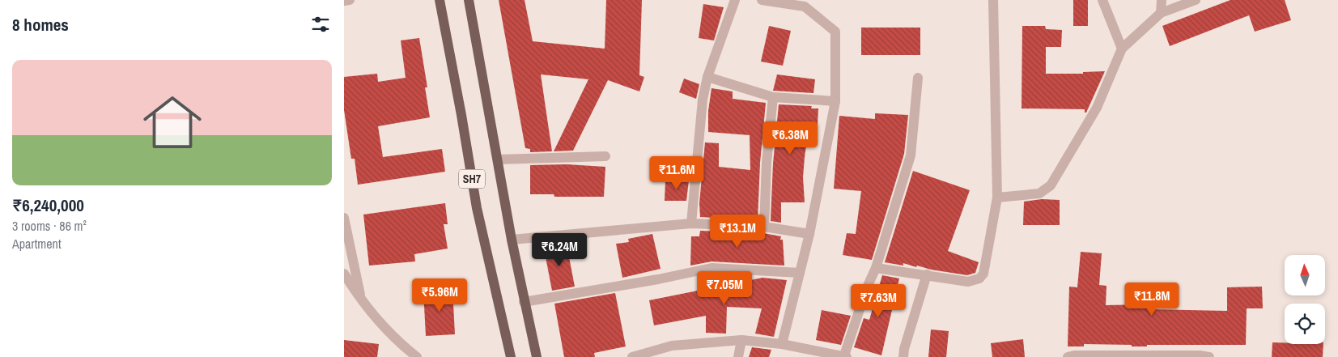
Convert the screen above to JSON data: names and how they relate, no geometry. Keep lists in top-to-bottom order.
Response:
{
  "streets": {
    "main road": ["SH7"]
  },
  "north": "top",
  "page": {
    "heading": "8 homes",
    "list": [
      {
        "name": "₹6,240,000",
        "note": "3 rooms · 86 m² · Apartment"
      }
    ],
    "price": [
      "₹6.38M",
      "₹11.6M",
      "₹13.1M",
      "₹6.24M",
      "₹7.05M",
      "₹5.96M",
      "₹11.8M",
      "₹7.63M"
    ]
  }
}
